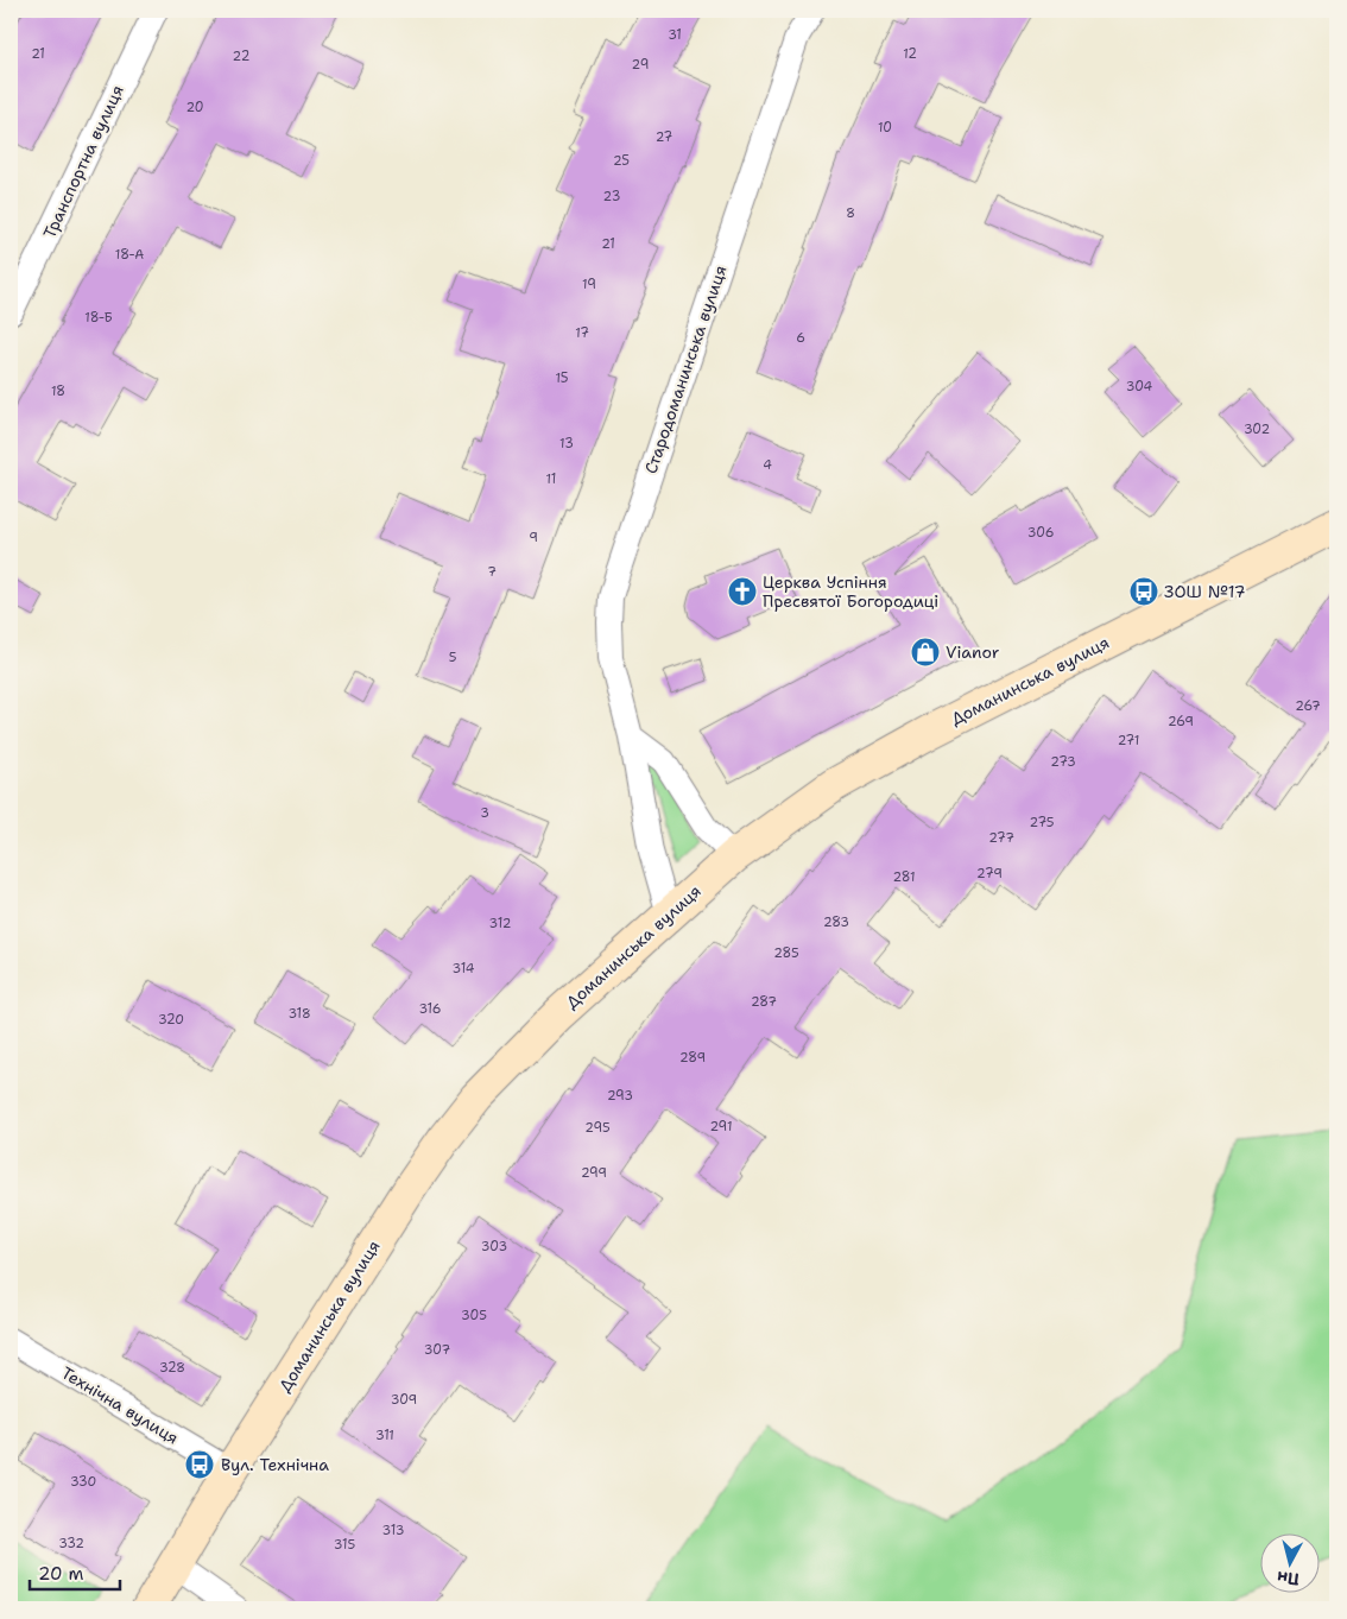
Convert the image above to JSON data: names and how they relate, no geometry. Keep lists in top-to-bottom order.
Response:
{
  "streets": {
    "main road": ["Доманинська вулиця"],
    "street": ["Транспортна вулиця", "Стародоманинська вулиця", "Технічна вулиця"]
  },
  "crossings": [
    ["Стародоманинська вулиця", "Доманинська вулиця"],
    ["Доманинська вулиця", "Технічна вулиця"]
  ],
  "places": {
    "church": ["Церква Успіння Пресвятої Богородиці"],
    "bus stop": ["ЗОШ №17", "Вул. Технічна"],
    "shop": ["Vianor"]
  },
  "house_numbers": [
    "31",
    "21",
    "12",
    "22",
    "29",
    "20",
    "10",
    "27",
    "25",
    "23",
    "8",
    "21",
    "18-A",
    "19",
    "18-Б",
    "17",
    "6",
    "15",
    "304",
    "18",
    "302",
    "13",
    "4",
    "11",
    "306",
    "9",
    "7",
    "5",
    "267",
    "269",
    "271",
    "273",
    "3",
    "275",
    "277",
    "279",
    "281",
    "283",
    "312",
    "285",
    "314",
    "287",
    "316",
    "318",
    "320",
    "289",
    "293",
    "291",
    "295",
    "299",
    "303",
    "305",
    "307",
    "328",
    "309",
    "311",
    "330",
    "313",
    "332",
    "315"
  ],
  "scale_bar": "20 m",
  "north": "bottom"
}
